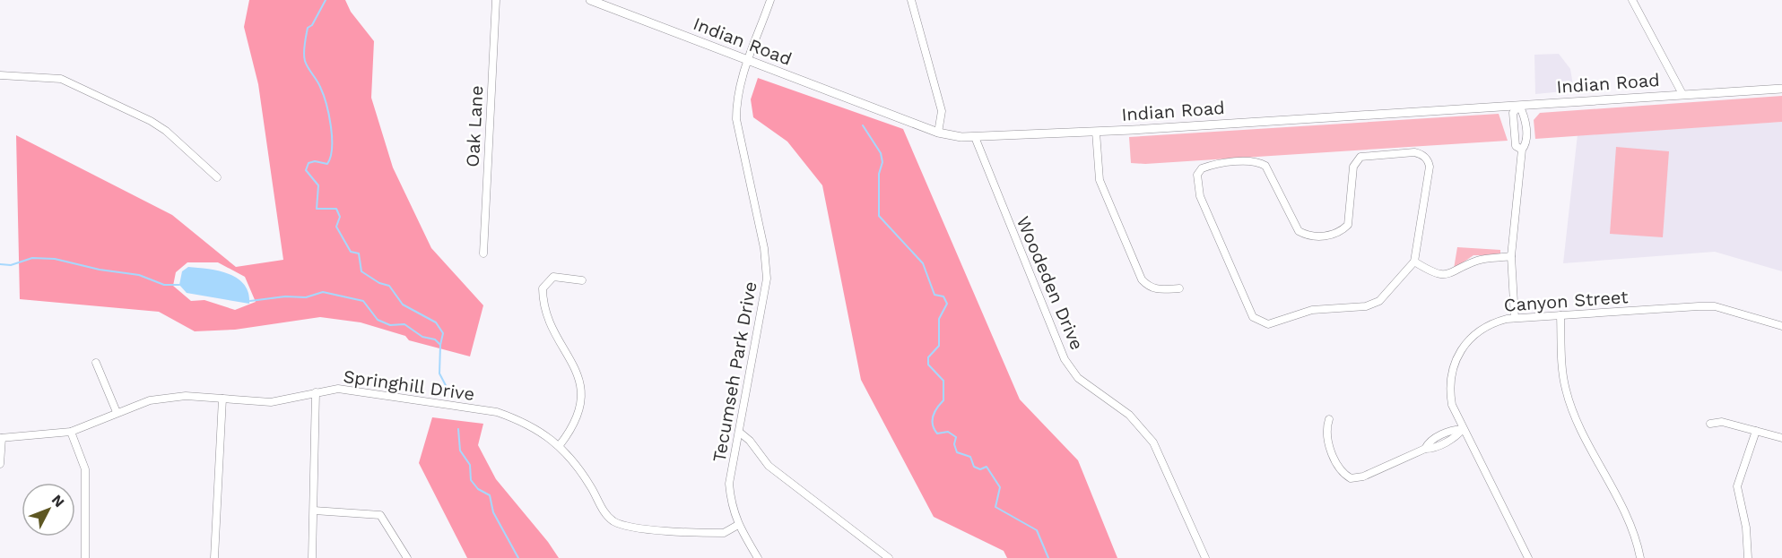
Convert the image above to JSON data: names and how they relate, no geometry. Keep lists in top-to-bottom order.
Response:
{
  "streets": {
    "street": [
      "Indian Road",
      "Oak Lane",
      "Woodeden Drive",
      "Canyon Street",
      "Tecumseh Park Drive",
      "Springhill Drive"
    ]
  },
  "crossings": [
    ["Indian Road", "Woodeden Drive"],
    ["Indian Road", "Tecumseh Park Drive"],
    ["Tecumseh Park Drive", "Springhill Drive"]
  ],
  "north": "top right"
}
